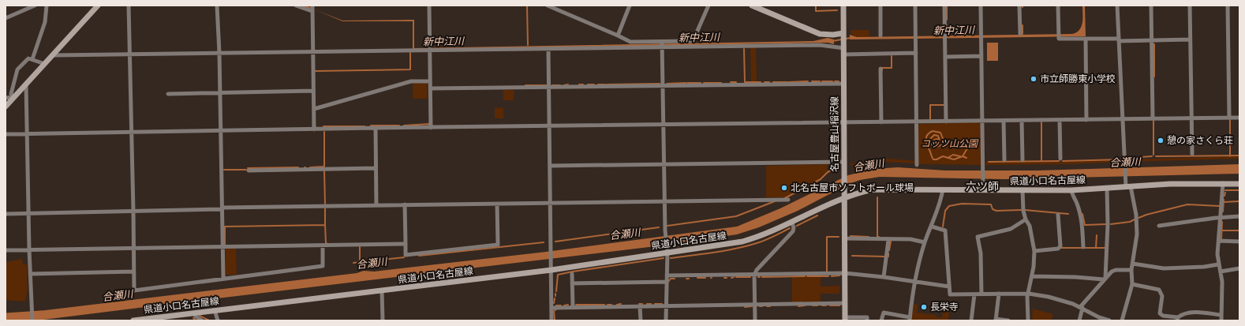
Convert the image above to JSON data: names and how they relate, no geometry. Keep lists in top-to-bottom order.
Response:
{
  "streets": {
    "main road": ["名古屋豊山稲沢線", "県道小口名古屋線"]
  },
  "crossings": [
    ["名古屋豊山稲沢線", "県道小口名古屋線"]
  ],
  "districts": ["六ツ師"],
  "water": ["新中江川", "合瀬川"],
  "parks": ["コッツ山公園"],
  "places": [
    "市立師勝東小学校",
    "憩の家さくら荘",
    "北名古屋市ソフトボール球場",
    "長栄寺"
  ]
}
